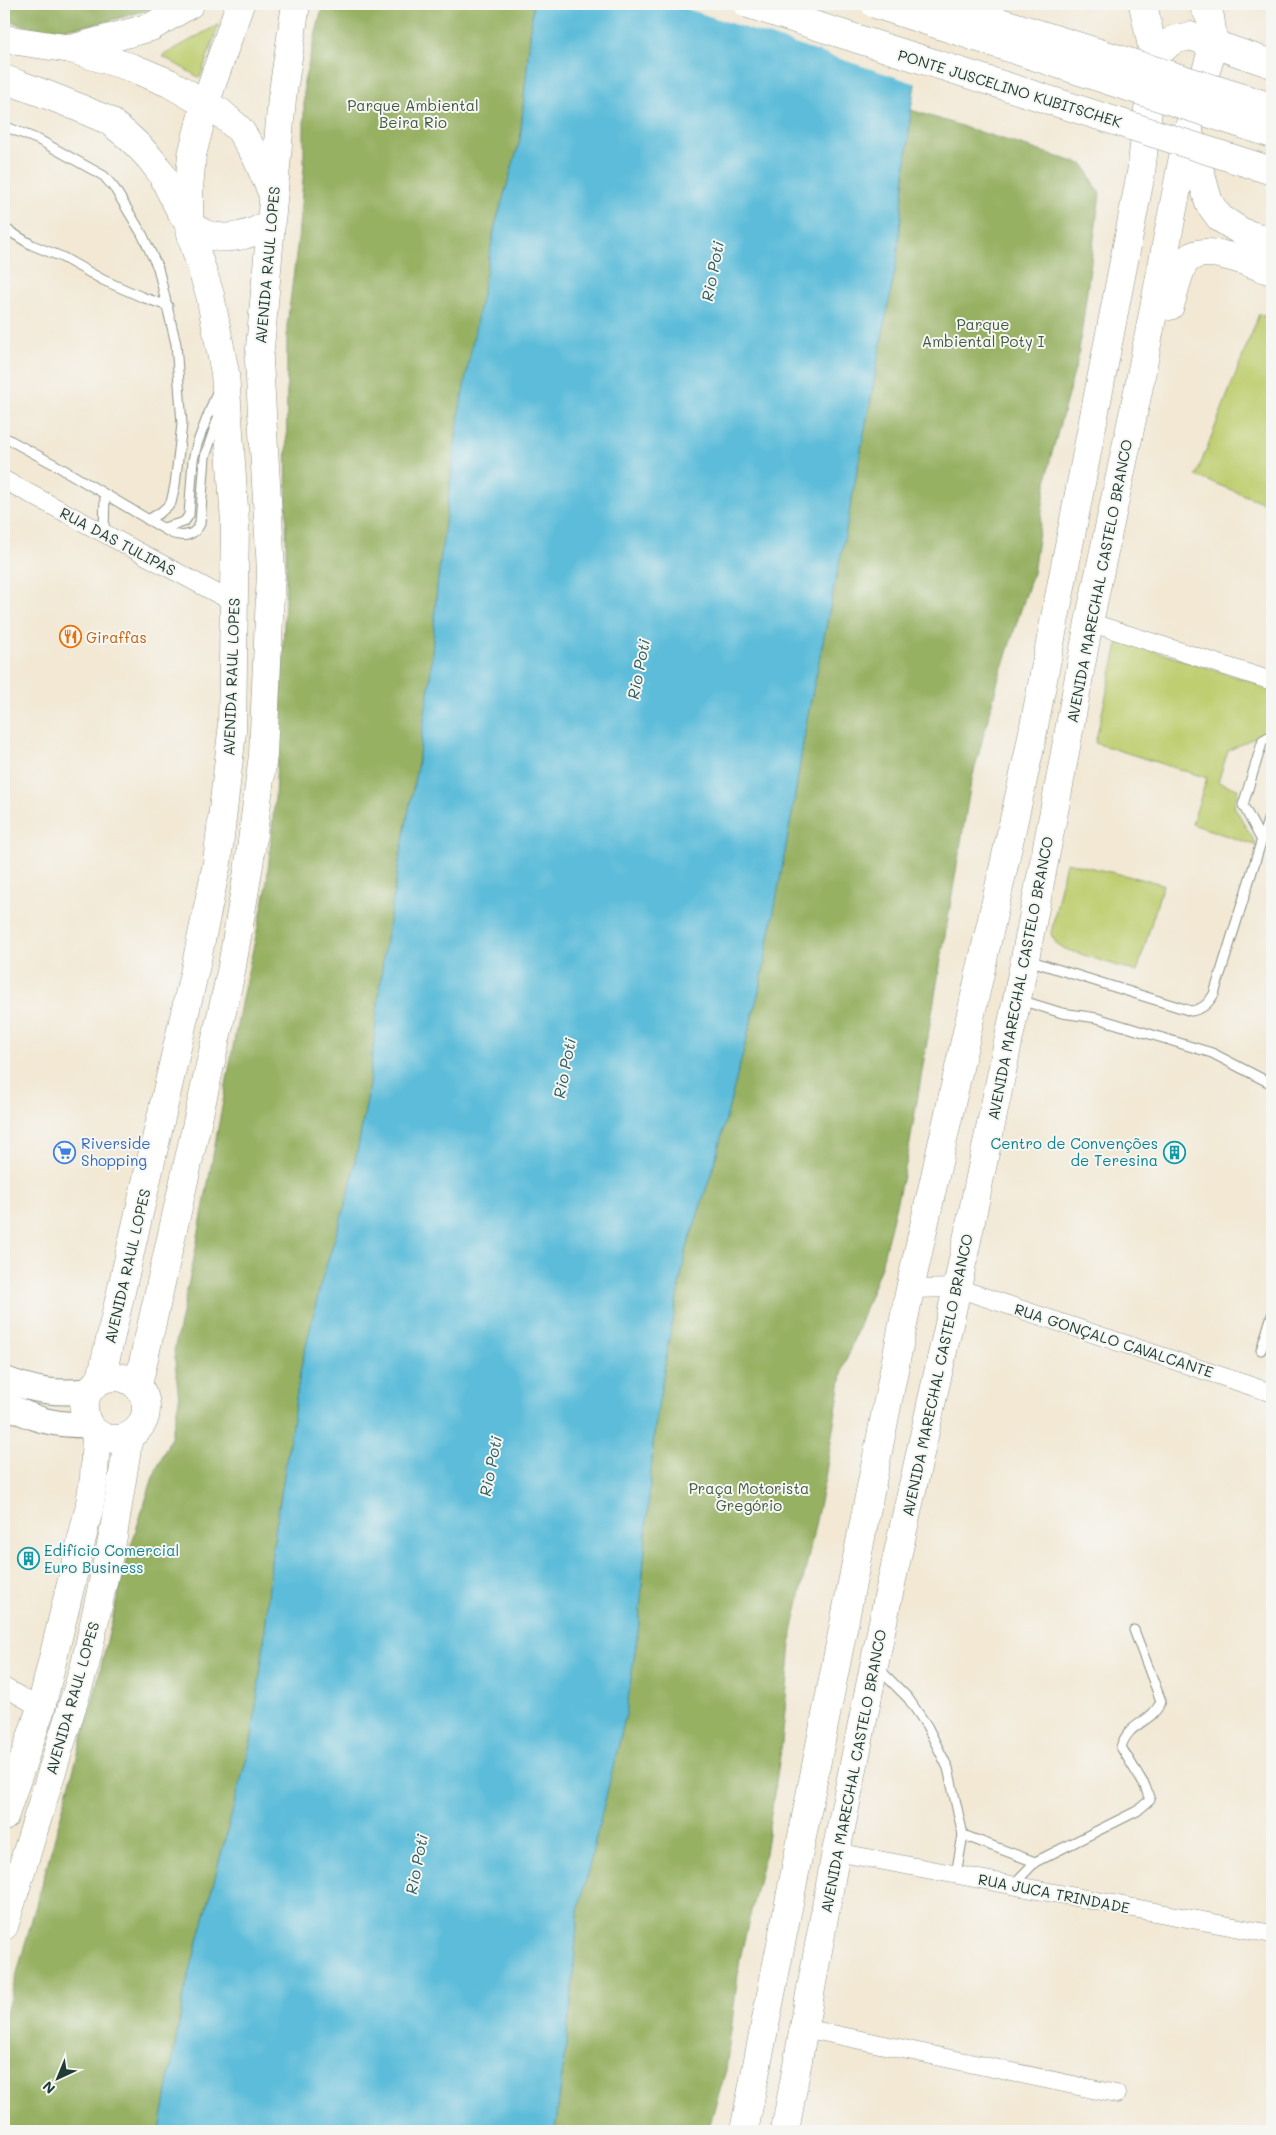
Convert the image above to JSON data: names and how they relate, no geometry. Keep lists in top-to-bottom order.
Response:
{
  "streets": {
    "main road": ["PONTE JUSCELINO KUBITSCHEK", "AVENIDA RAUL LOPES", "AVENIDA MARECHAL CASTELO BRANCO"],
    "street": ["RUA DAS TULIPAS", "RUA GONÇALO CAVALCANTE", "RUA JUCA TRINDADE"]
  },
  "crossings": [
    ["AVENIDA RAUL LOPES", "RUA DAS TULIPAS"],
    ["AVENIDA MARECHAL CASTELO BRANCO", "RUA GONÇALO CAVALCANTE"],
    ["AVENIDA MARECHAL CASTELO BRANCO", "RUA JUCA TRINDADE"]
  ],
  "water": ["Rio Poti"],
  "parks": ["Parque Ambiental Beira Rio", "Parque Ambiental Poty I", "Praça Motorista Gregório"],
  "places": {
    "restaurant": ["Giraffas"],
    "supermarket": ["Riverside Shopping"],
    "building": ["Centro de Convenções de Teresina", "Edifício Comercial Euro Business"]
  },
  "north": "bottom left"
}
